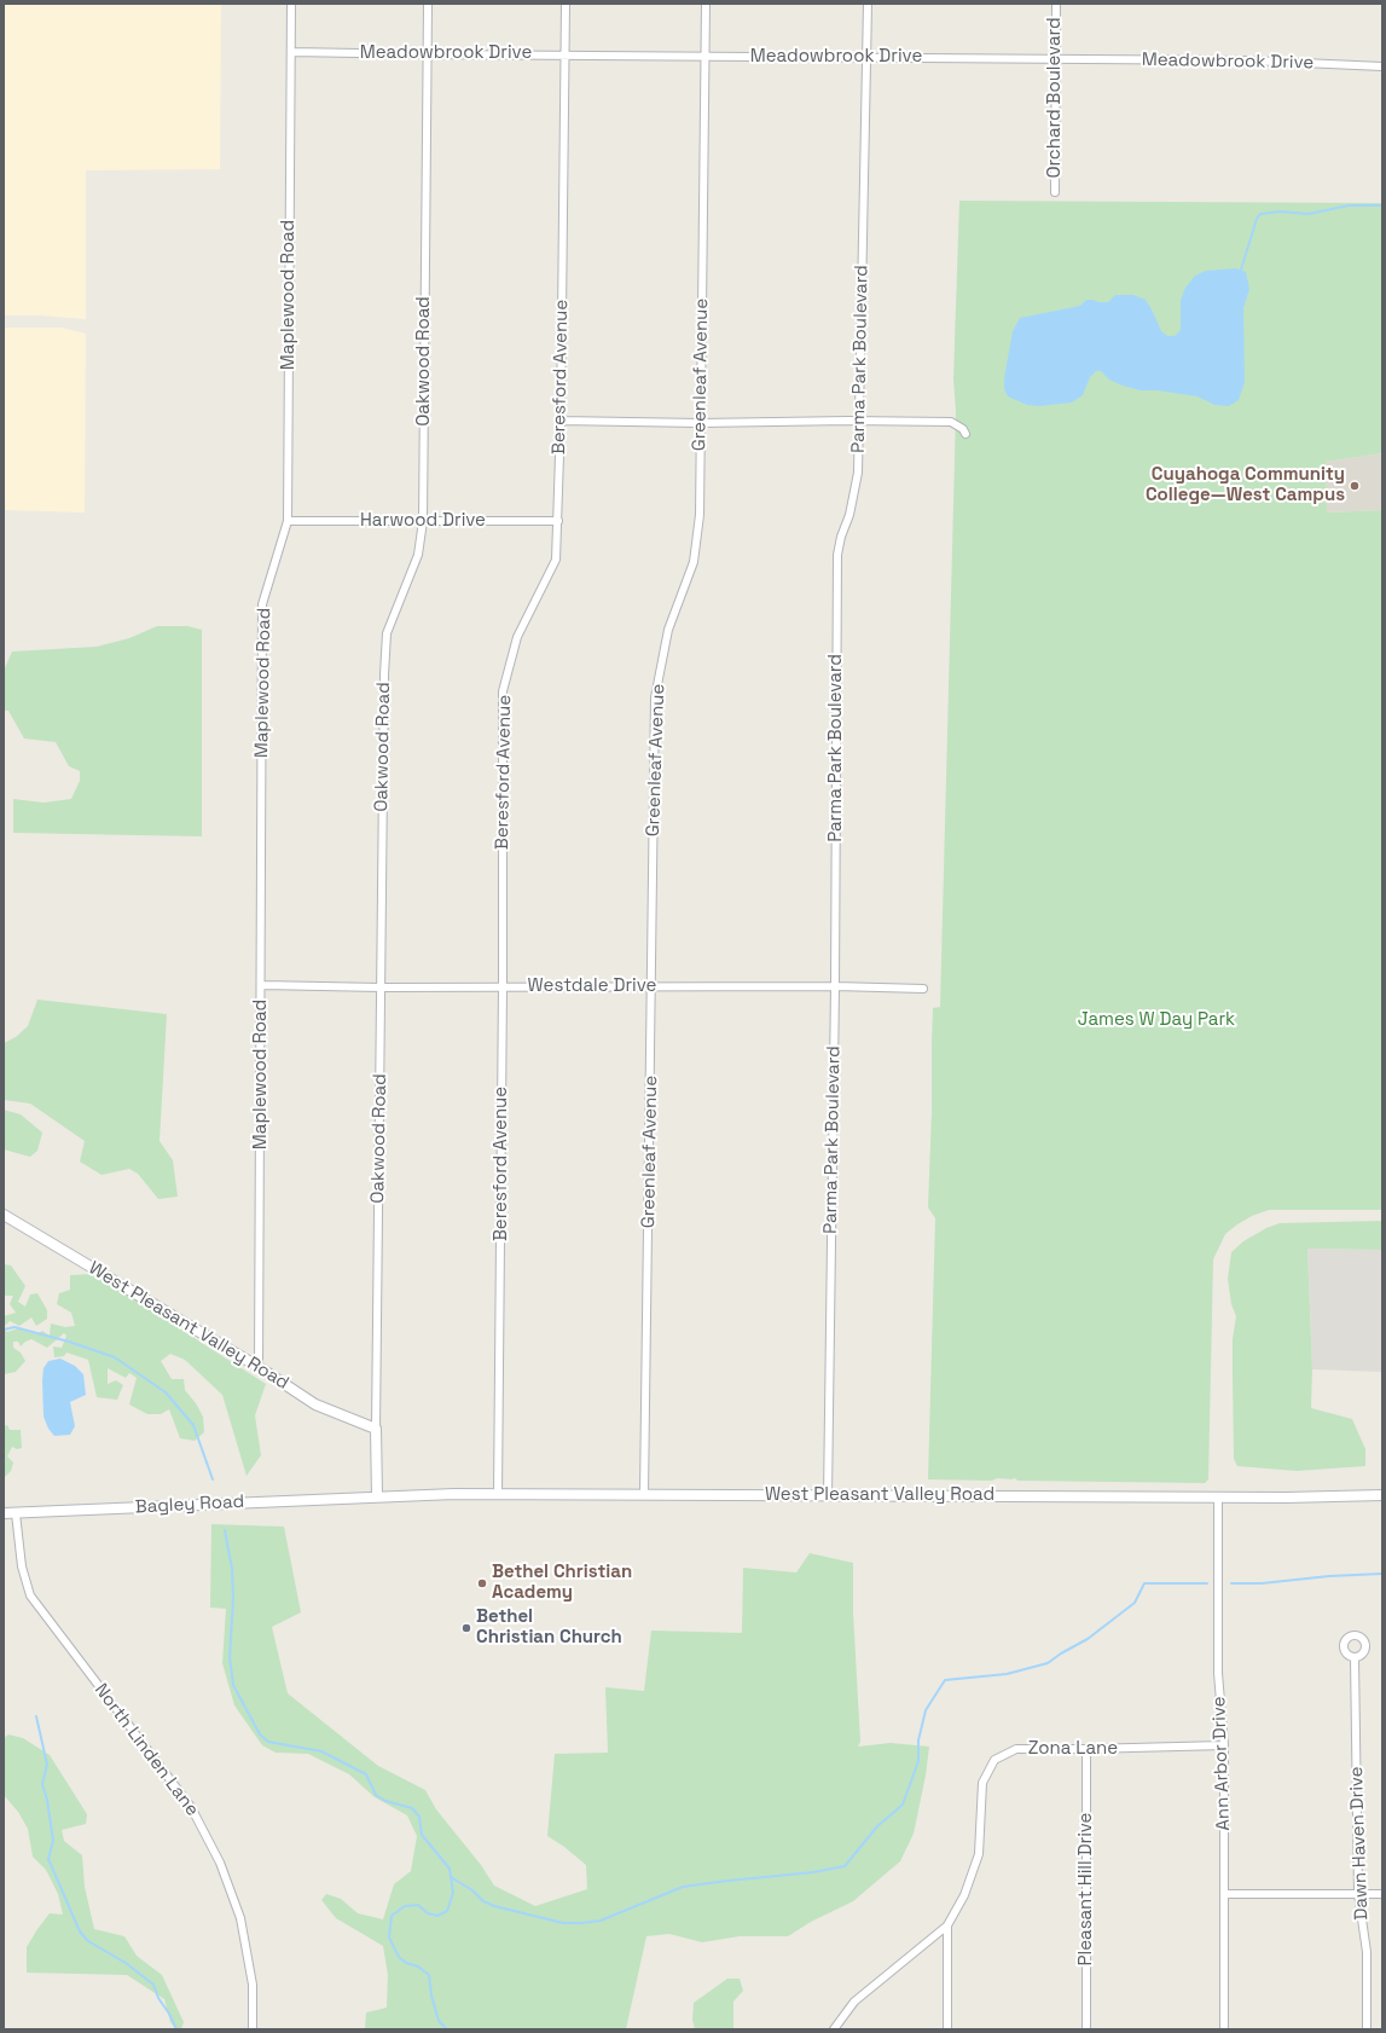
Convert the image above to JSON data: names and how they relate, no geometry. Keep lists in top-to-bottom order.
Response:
{
  "streets": {
    "main road": ["Oakwood Road", "West Pleasant Valley Road", "Bagley Road"],
    "street": [
      "Meadowbrook Drive",
      "Orchard Boulevard",
      "Maplewood Road",
      "Parma Park Boulevard",
      "Greenleaf Avenue",
      "Beresford Avenue",
      "Harwood Drive",
      "Westdale Drive",
      "Zona Lane",
      "North Linden Lane",
      "Ann Arbor Drive",
      "Dawn Haven Drive",
      "Pleasant Hill Drive"
    ]
  },
  "crossings": [
    ["Meadowbrook Drive", "Orchard Boulevard"],
    ["Meadowbrook Drive", "Maplewood Road"],
    ["Meadowbrook Drive", "Parma Park Boulevard"],
    ["Meadowbrook Drive", "Oakwood Road"],
    ["Meadowbrook Drive", "Greenleaf Avenue"],
    ["Meadowbrook Drive", "Beresford Avenue"],
    ["Maplewood Road", "Harwood Drive"],
    ["Maplewood Road", "Westdale Drive"],
    ["Maplewood Road", "West Pleasant Valley Road"],
    ["Parma Park Boulevard", "Westdale Drive"],
    ["Parma Park Boulevard", "West Pleasant Valley Road"],
    ["Oakwood Road", "Harwood Drive"],
    ["Oakwood Road", "Westdale Drive"],
    ["Oakwood Road", "West Pleasant Valley Road"],
    ["Oakwood Road", "Bagley Road"],
    ["Greenleaf Avenue", "Westdale Drive"],
    ["Greenleaf Avenue", "West Pleasant Valley Road"],
    ["Beresford Avenue", "Harwood Drive"],
    ["Beresford Avenue", "Westdale Drive"],
    ["Beresford Avenue", "West Pleasant Valley Road"],
    ["West Pleasant Valley Road", "Bagley Road"],
    ["West Pleasant Valley Road", "Ann Arbor Drive"],
    ["Bagley Road", "North Linden Lane"],
    ["Zona Lane", "Ann Arbor Drive"],
    ["Zona Lane", "Pleasant Hill Drive"]
  ],
  "parks": ["James W Day Park"],
  "places": ["Cuyahoga Community College—West Campus", "Bethel Christian Academy", "Bethel Christian Church"]
}
